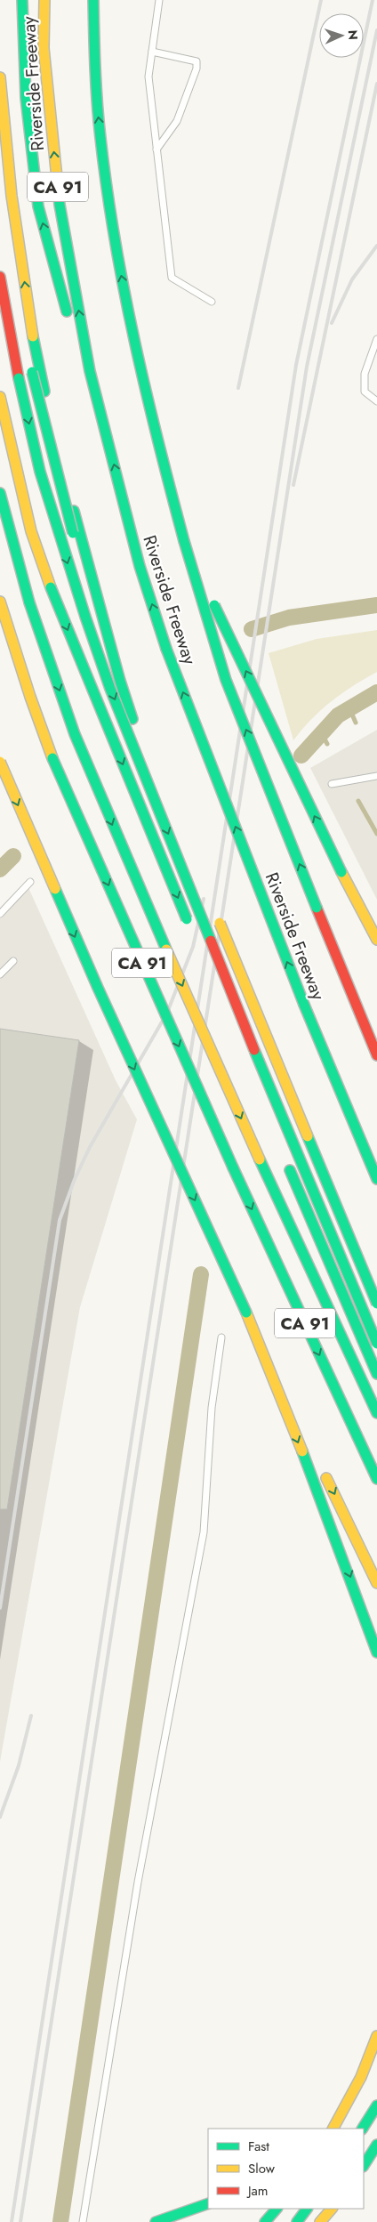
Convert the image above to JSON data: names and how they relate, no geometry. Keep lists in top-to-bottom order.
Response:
{
  "streets": {
    "highway": ["Riverside Freeway", "CA 91"]
  },
  "legend": ["Fast", "Slow", "Jam"],
  "north": "right"
}
